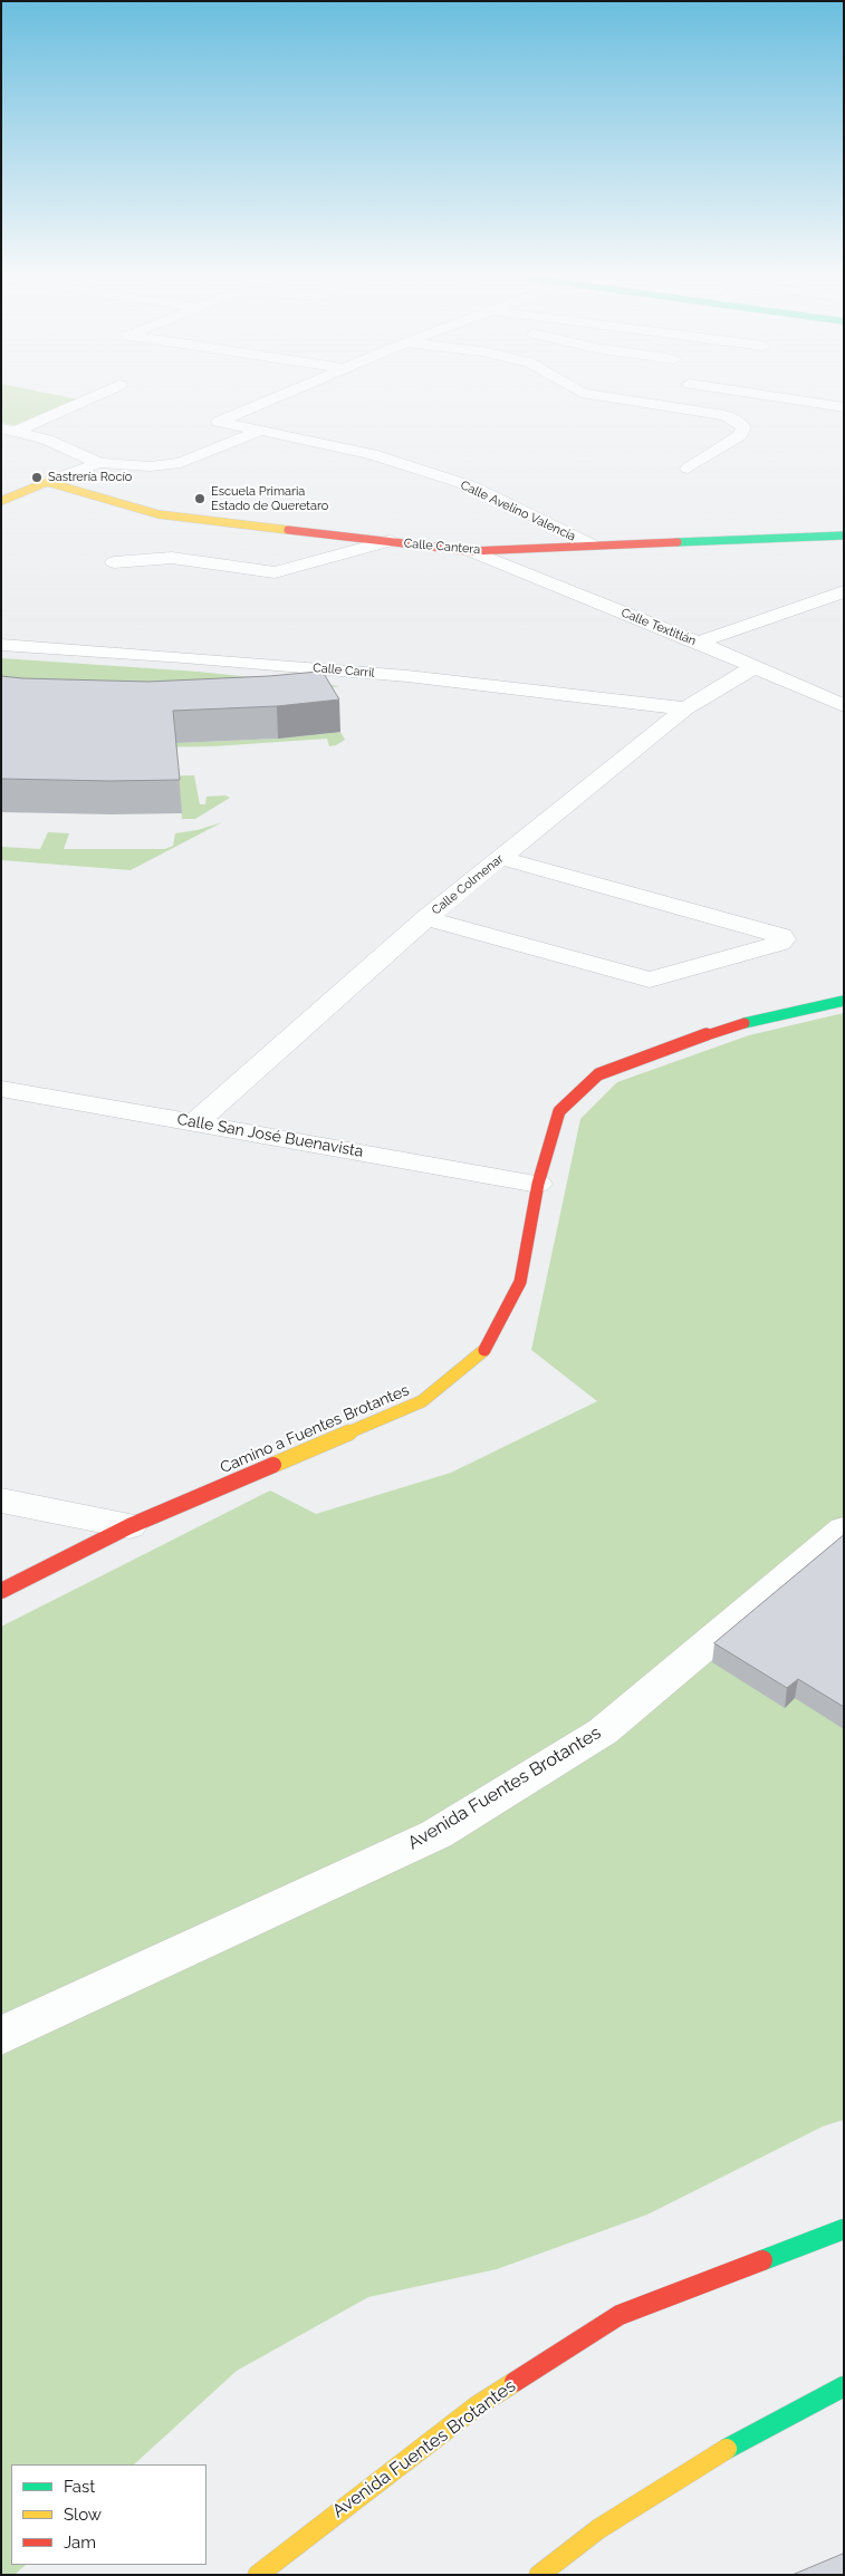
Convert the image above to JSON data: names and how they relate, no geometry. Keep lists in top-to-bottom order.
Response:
{
  "streets": {
    "street": [
      "Calle Avelino Valencia",
      "Calle Cantera",
      "Calle Textitlán",
      "Calle Carril",
      "Calle Colmenar",
      "Calle San José Buenavista",
      "Camino a Fuentes Brotantes",
      "Avenida Fuentes Brotantes"
    ]
  },
  "crossings": [
    ["Calle Avelino Valencia", "Calle Cantera"],
    ["Calle Cantera", "Calle Textitlán"],
    ["Calle Textitlán", "Calle Colmenar"],
    ["Calle Carril", "Calle Colmenar"],
    ["Calle Colmenar", "Calle San José Buenavista"],
    ["Calle San José Buenavista", "Camino a Fuentes Brotantes"]
  ],
  "places": ["Sastrería Rocío", "Escuela Primaria Estado de Queretaro"],
  "legend": ["Fast", "Slow", "Jam"]
}
